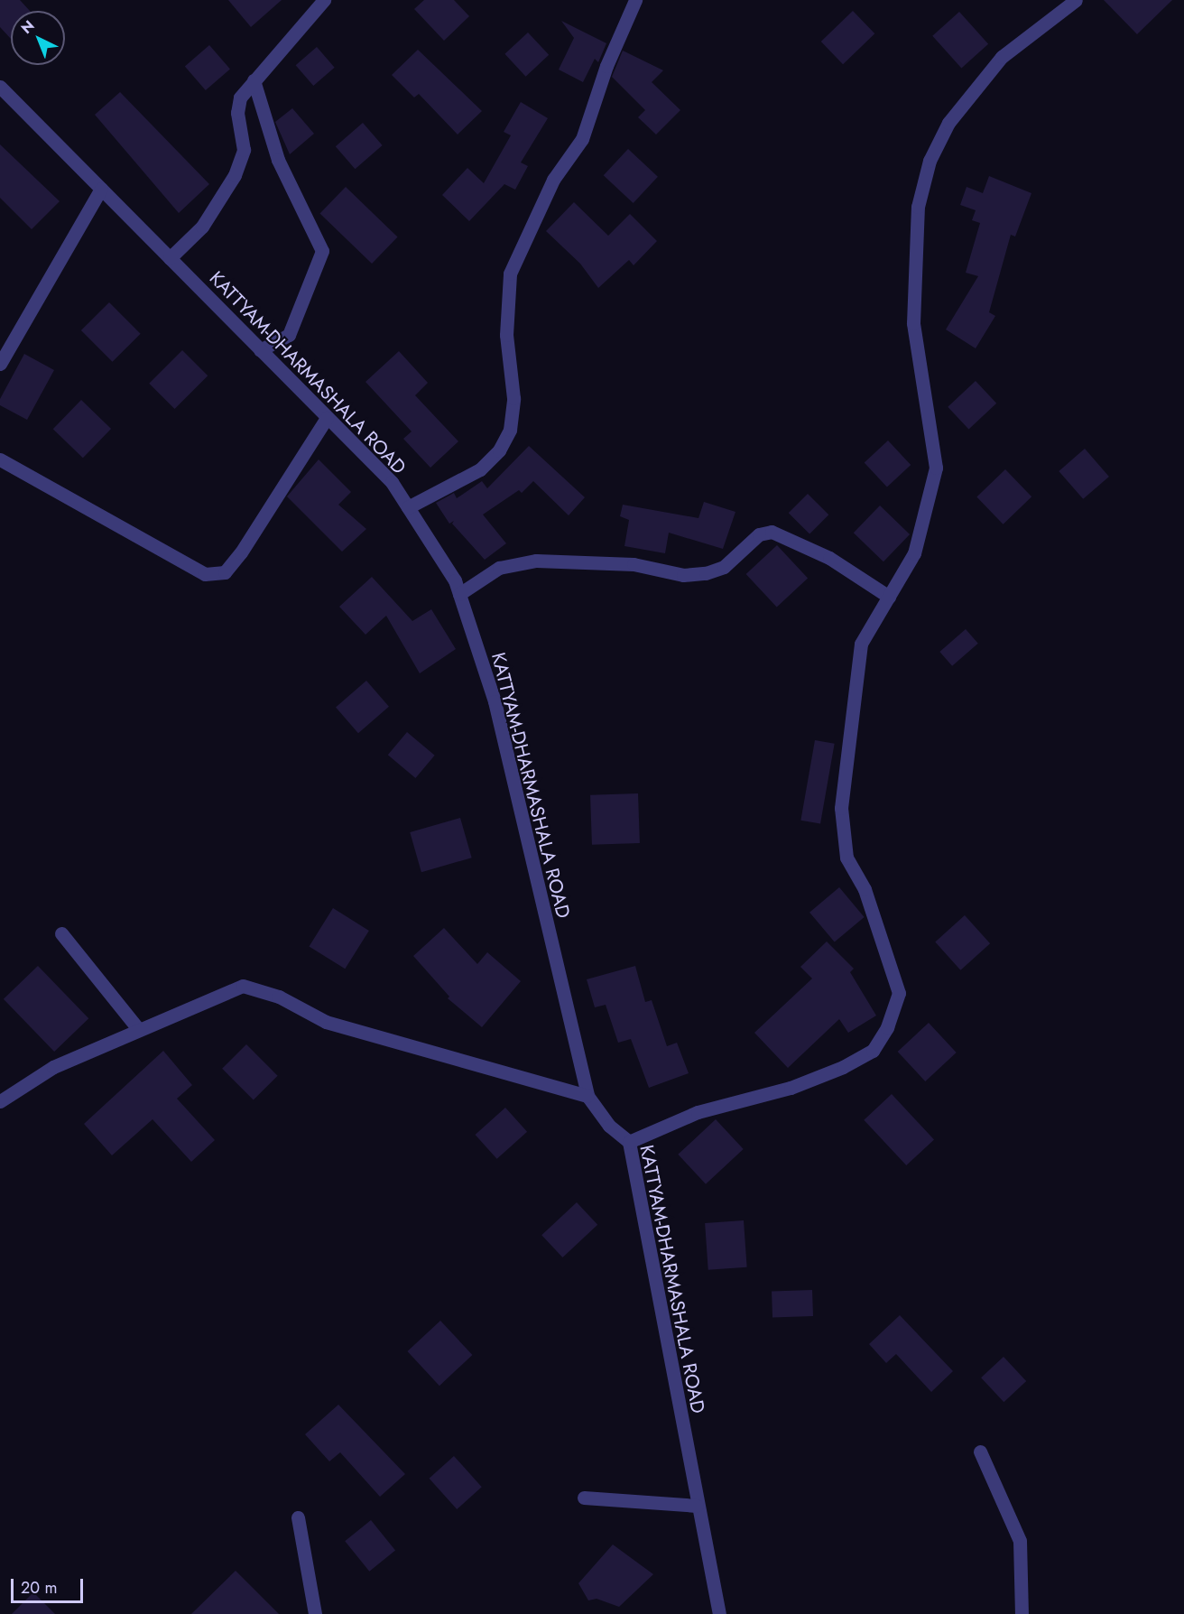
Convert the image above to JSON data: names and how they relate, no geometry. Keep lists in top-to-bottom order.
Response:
{
  "streets": {
    "street": ["KATTYAM-DHARMASHALA ROAD"]
  },
  "scale_bar": "20 m",
  "north": "top left"
}
